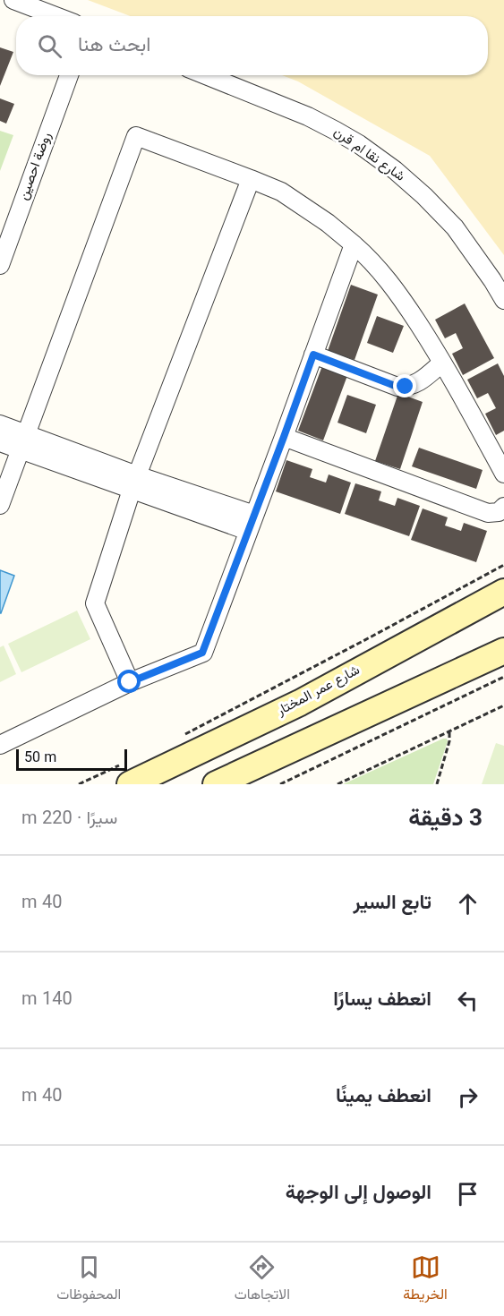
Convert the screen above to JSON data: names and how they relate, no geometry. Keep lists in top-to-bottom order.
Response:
{
  "streets": {
    "main road": ["شارع عمر المختار"],
    "street": ["شارع نقا ام قرن", "روضة احصين"]
  },
  "scale_bar": "50 m",
  "page": {
    "search": "ابحث هنا",
    "scale": "50 m",
    "heading": ["3 دقيقة", "سيرًا · 220 m"],
    "list": [
      ["تابع السير", "40 m"],
      ["انعطف يسارًا", "140 m"],
      ["انعطف يمينًا", "40 m"],
      "الوصول إلى الوجهة"
    ],
    "nav": ["الخريطة", "الاتجاهات", "المحفوظات"]
  }
}
